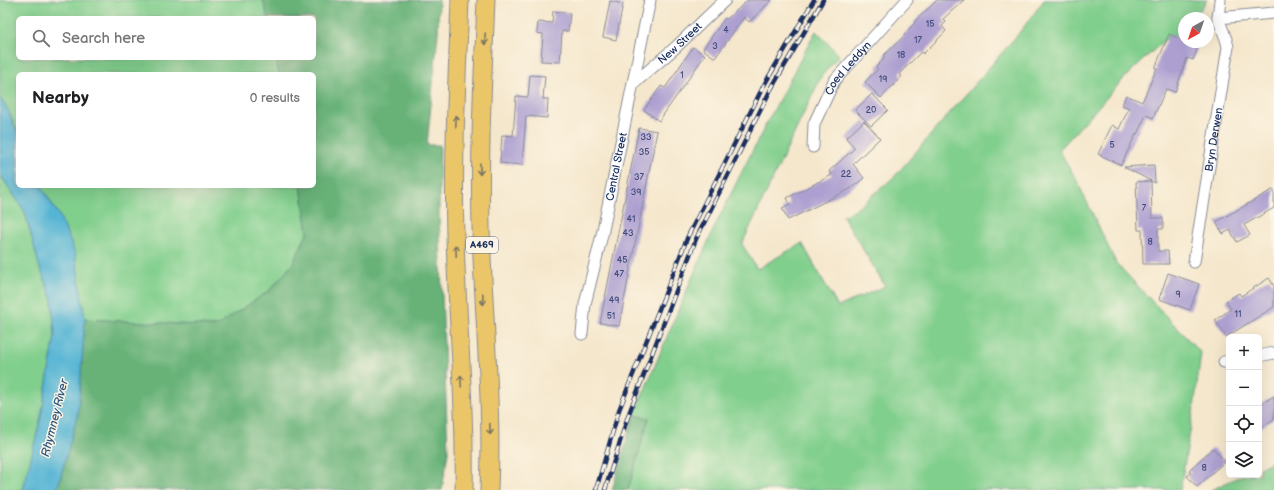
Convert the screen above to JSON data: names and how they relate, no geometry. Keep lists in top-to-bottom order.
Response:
{
  "streets": {
    "main road": ["A469"],
    "street": [
      "New Street",
      "Coed Leddyn",
      "Bryn Derwen",
      "Central Street"
    ]
  },
  "crossings": [
    ["New Street", "Central Street"]
  ],
  "water": ["Rhymney River"],
  "house_numbers": [
    "15",
    "4",
    "17",
    "3",
    "18",
    "1",
    "19",
    "20",
    "33",
    "5",
    "35",
    "22",
    "37",
    "39",
    "7",
    "41",
    "43",
    "8",
    "45",
    "47",
    "9",
    "49",
    "11",
    "51",
    "8"
  ],
  "north": "bottom left",
  "page": {
    "search": "Search here",
    "heading": ["Nearby", "0 results"],
    "map_buttons": ["+", "−"]
  }
}
